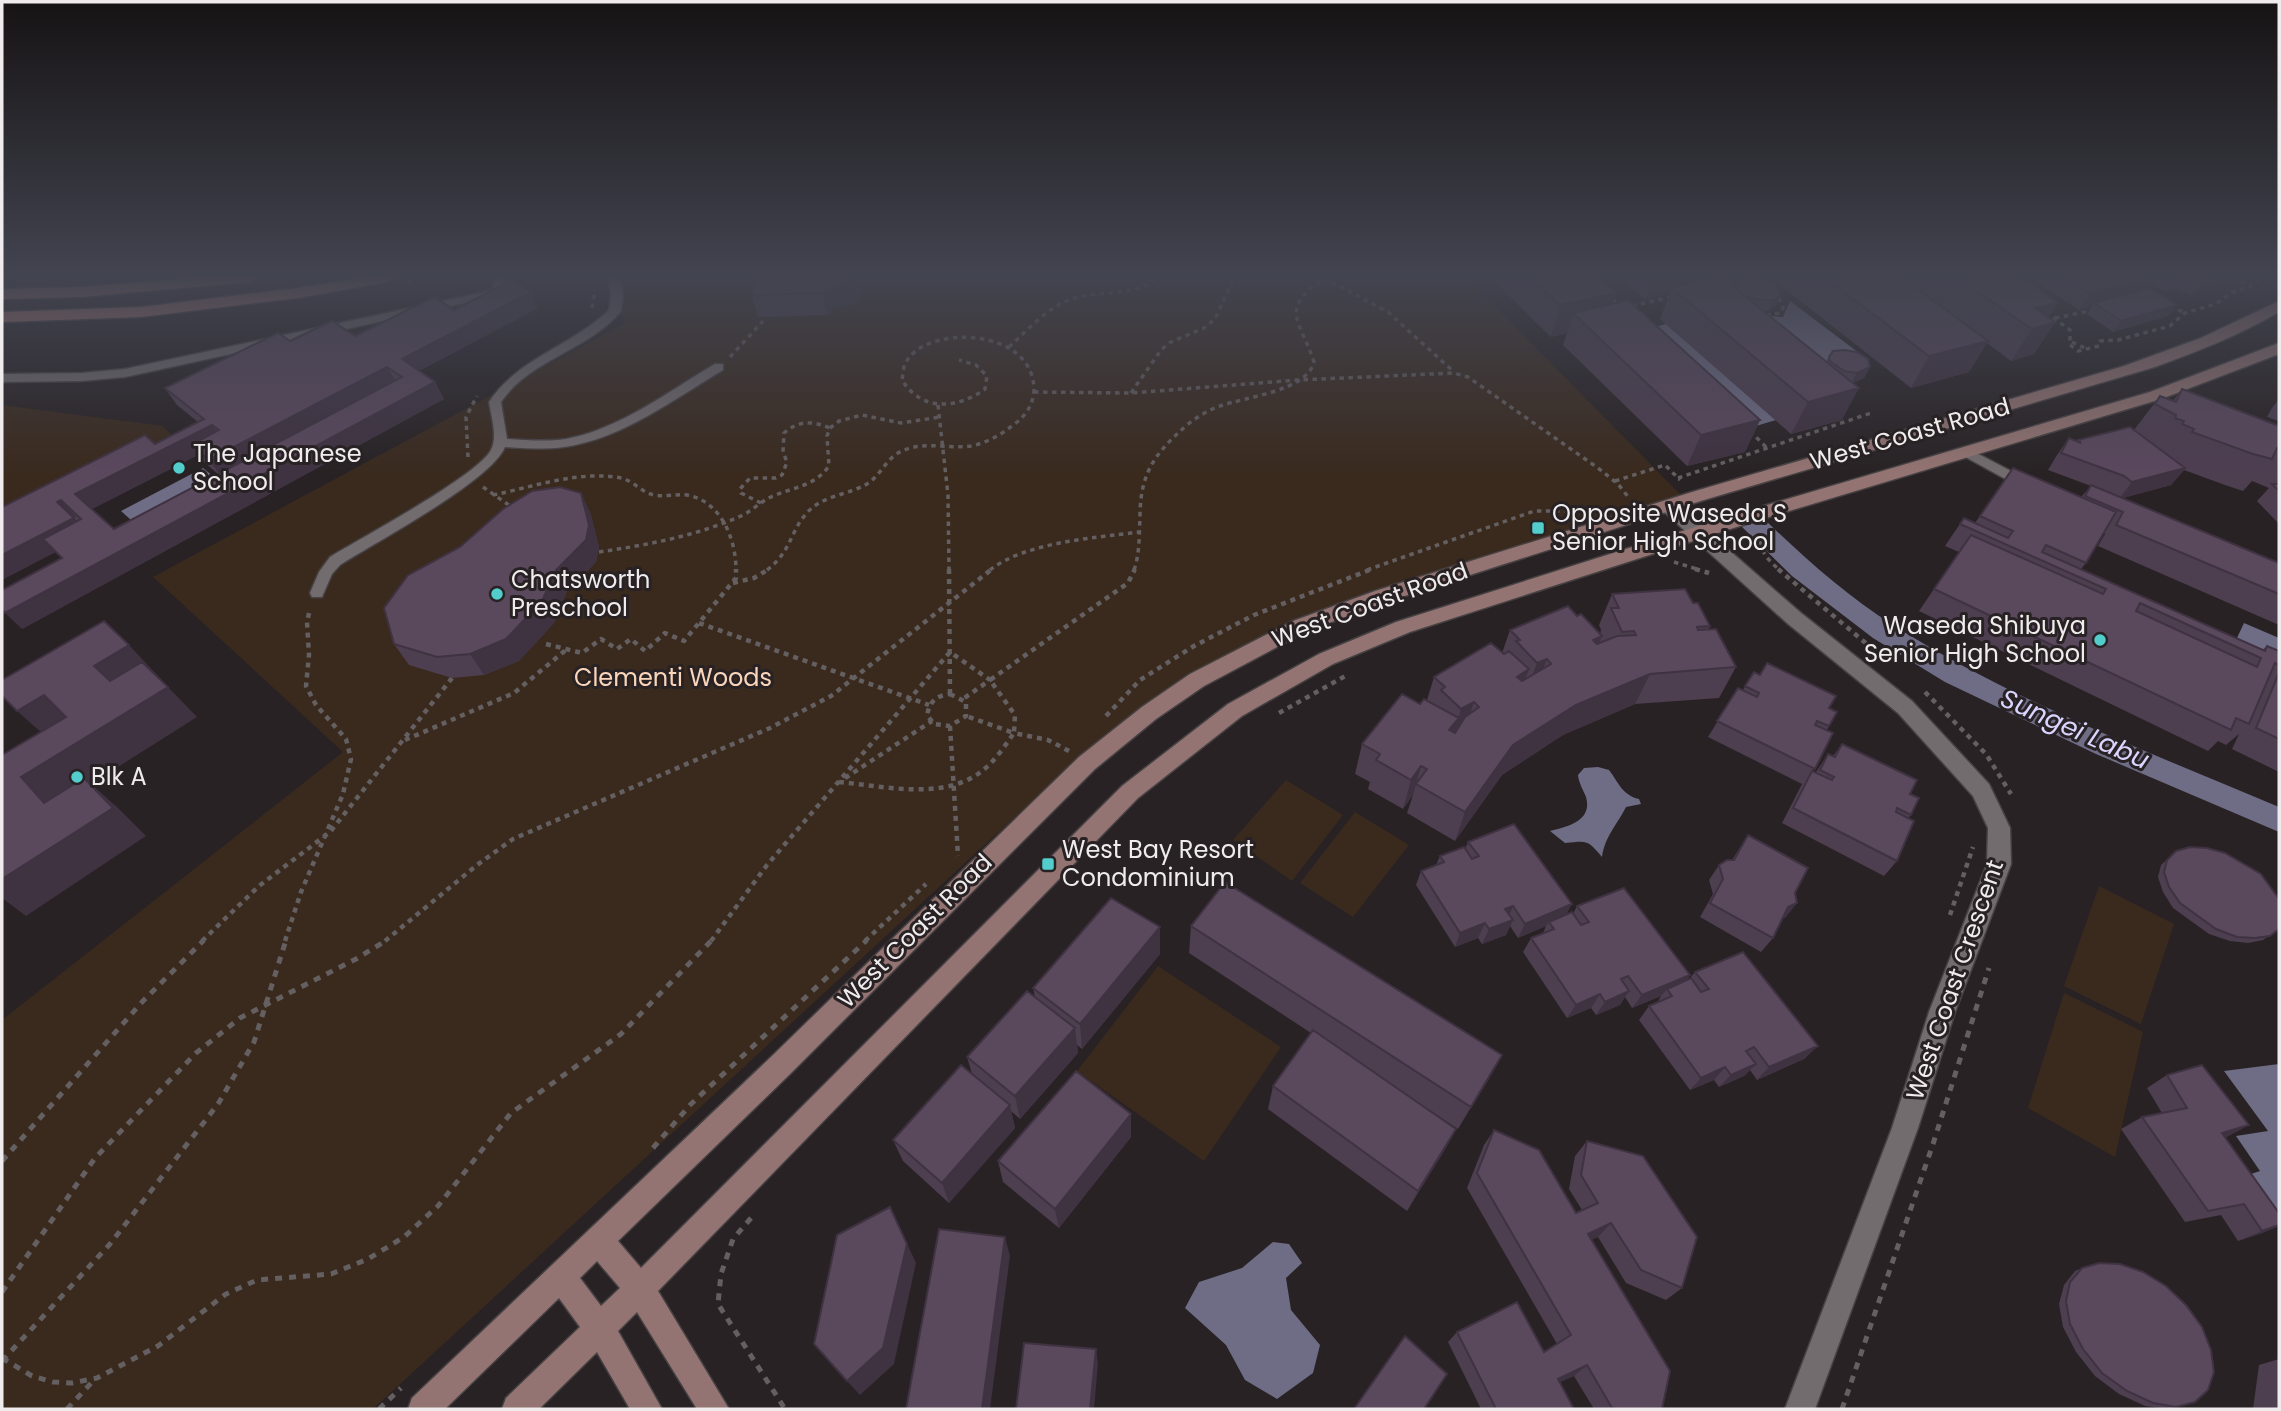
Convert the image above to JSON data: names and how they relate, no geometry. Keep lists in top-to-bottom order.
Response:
{
  "streets": {
    "main road": ["West Coast Road"],
    "street": ["West Coast Crescent"]
  },
  "crossings": [
    ["West Coast Road", "West Coast Crescent"]
  ],
  "water": ["Sungei Labu"],
  "parks": ["Clementi Woods"],
  "places": {
    "other": [
      "The Japanese School",
      "Chatsworth Preschool",
      "Waseda Shibuya Senior High School",
      "Blk A"
    ],
    "transit": ["Opposite Waseda S Senior High School", "West Bay Resort Condominium"]
  }
}
